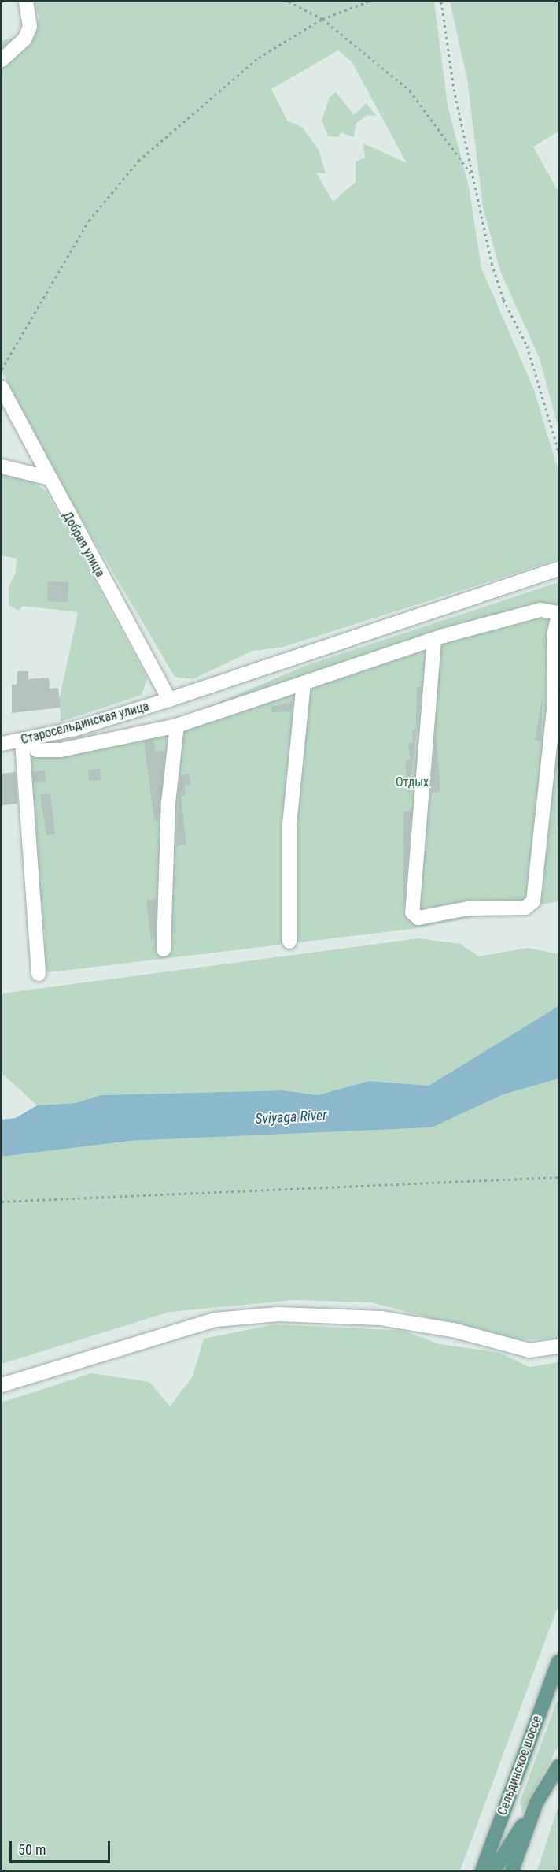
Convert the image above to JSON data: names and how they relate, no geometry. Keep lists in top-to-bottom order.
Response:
{
  "streets": {
    "main road": ["Сельдинское шоссе"],
    "street": ["Добрая улица", "Старосельдинская улица"]
  },
  "crossings": [
    ["Добрая улица", "Старосельдинская улица"]
  ],
  "water": ["Sviyaga River"],
  "parks": ["Отдых"],
  "scale_bar": "50 m"
}
